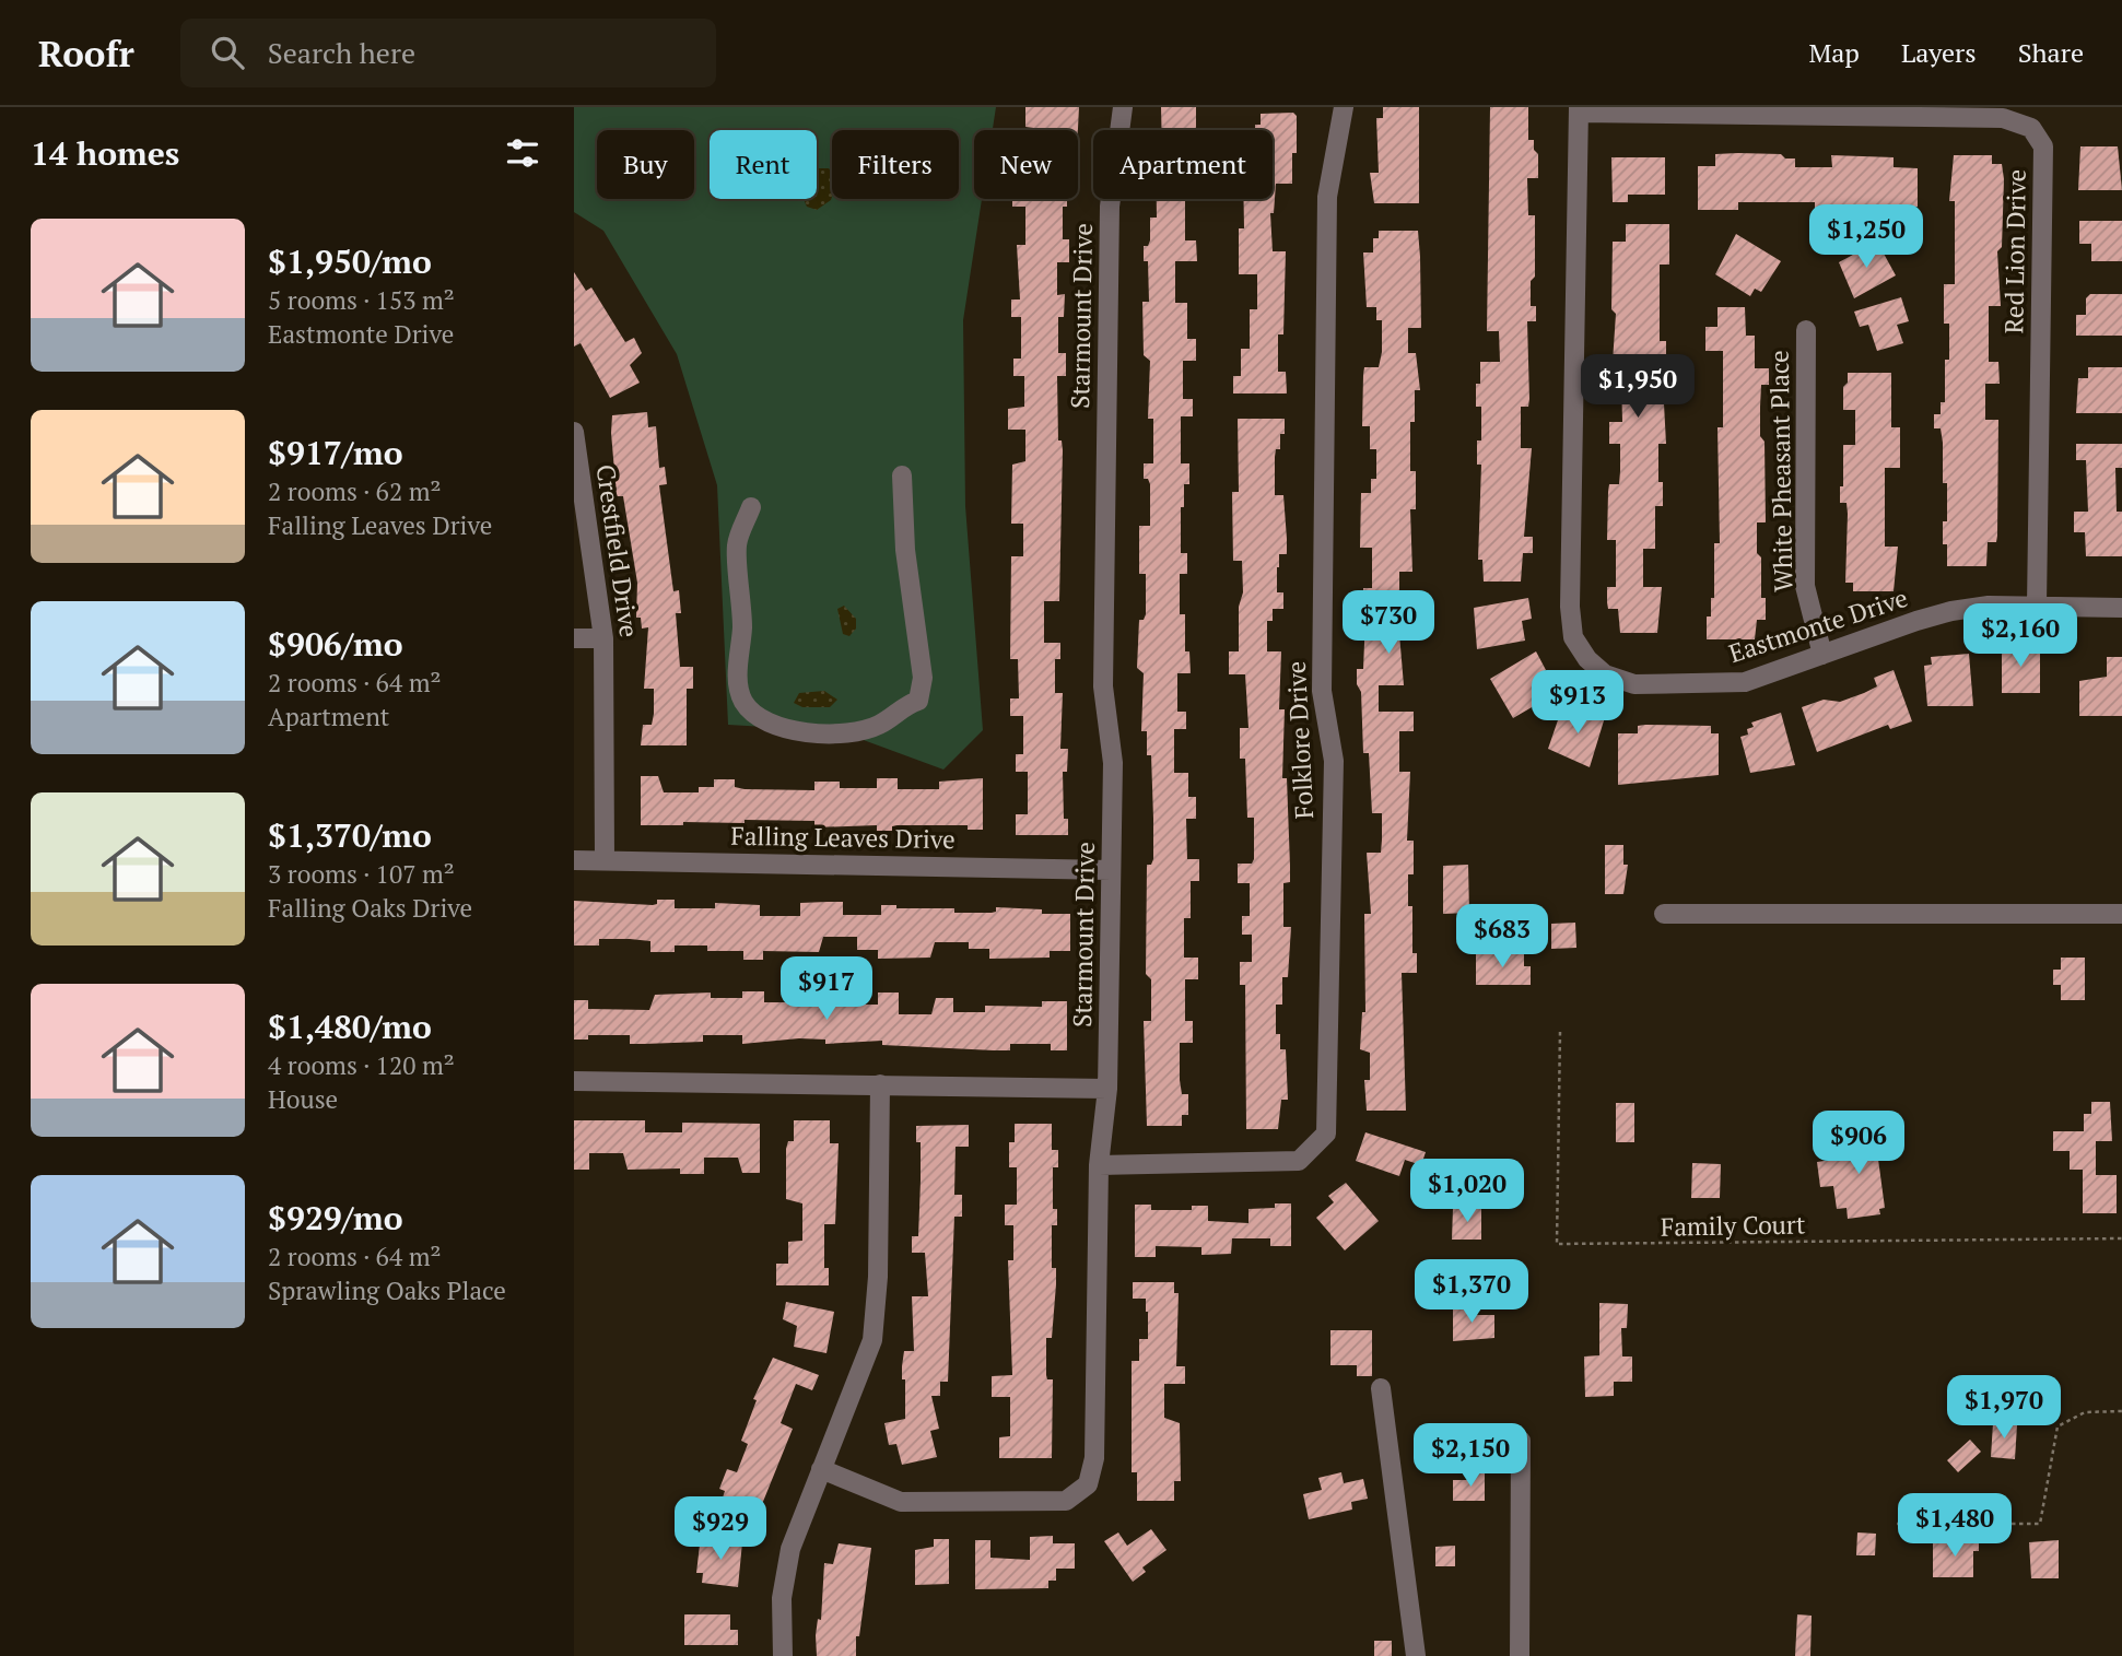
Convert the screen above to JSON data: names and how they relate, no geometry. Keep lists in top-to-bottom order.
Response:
{
  "streets": {
    "street": [
      "Red Lion Drive",
      "Starmount Drive",
      "White Pheasant Place",
      "Crestfield Drive",
      "Eastmonte Drive",
      "Folklore Drive",
      "Falling Leaves Drive"
    ],
    "path": ["Family Court"]
  },
  "crossings": [
    ["Red Lion Drive", "Eastmonte Drive"],
    ["Starmount Drive", "Folklore Drive"],
    ["Starmount Drive", "Falling Leaves Drive"],
    ["White Pheasant Place", "Eastmonte Drive"],
    ["Crestfield Drive", "Falling Leaves Drive"]
  ],
  "page": {
    "header": "Roofr",
    "search": "Search here",
    "nav": ["Map", "Layers", "Share"],
    "heading": "14 homes",
    "chip": [
      "Buy",
      "Rent",
      "Filters",
      "New",
      "Apartment"
    ],
    "list": [
      {
        "name": "$1,950/mo",
        "note": "5 rooms · 153 m² · Eastmonte Drive"
      },
      {
        "name": "$917/mo",
        "note": "2 rooms · 62 m² · Falling Leaves Drive"
      },
      {
        "name": "$906/mo",
        "note": "2 rooms · 64 m² · Apartment"
      },
      {
        "name": "$1,370/mo",
        "note": "3 rooms · 107 m² · Falling Oaks Drive"
      },
      {
        "name": "$1,480/mo",
        "note": "4 rooms · 120 m² · House"
      },
      {
        "name": "$929/mo",
        "note": "2 rooms · 64 m² · Sprawling Oaks Place"
      }
    ],
    "price": [
      "$1,250",
      "$1,950",
      "$730",
      "$2,160",
      "$913",
      "$683",
      "$917",
      "$906",
      "$1,020",
      "$1,370",
      "$1,970",
      "$2,150",
      "$1,480",
      "$929"
    ]
  }
}
